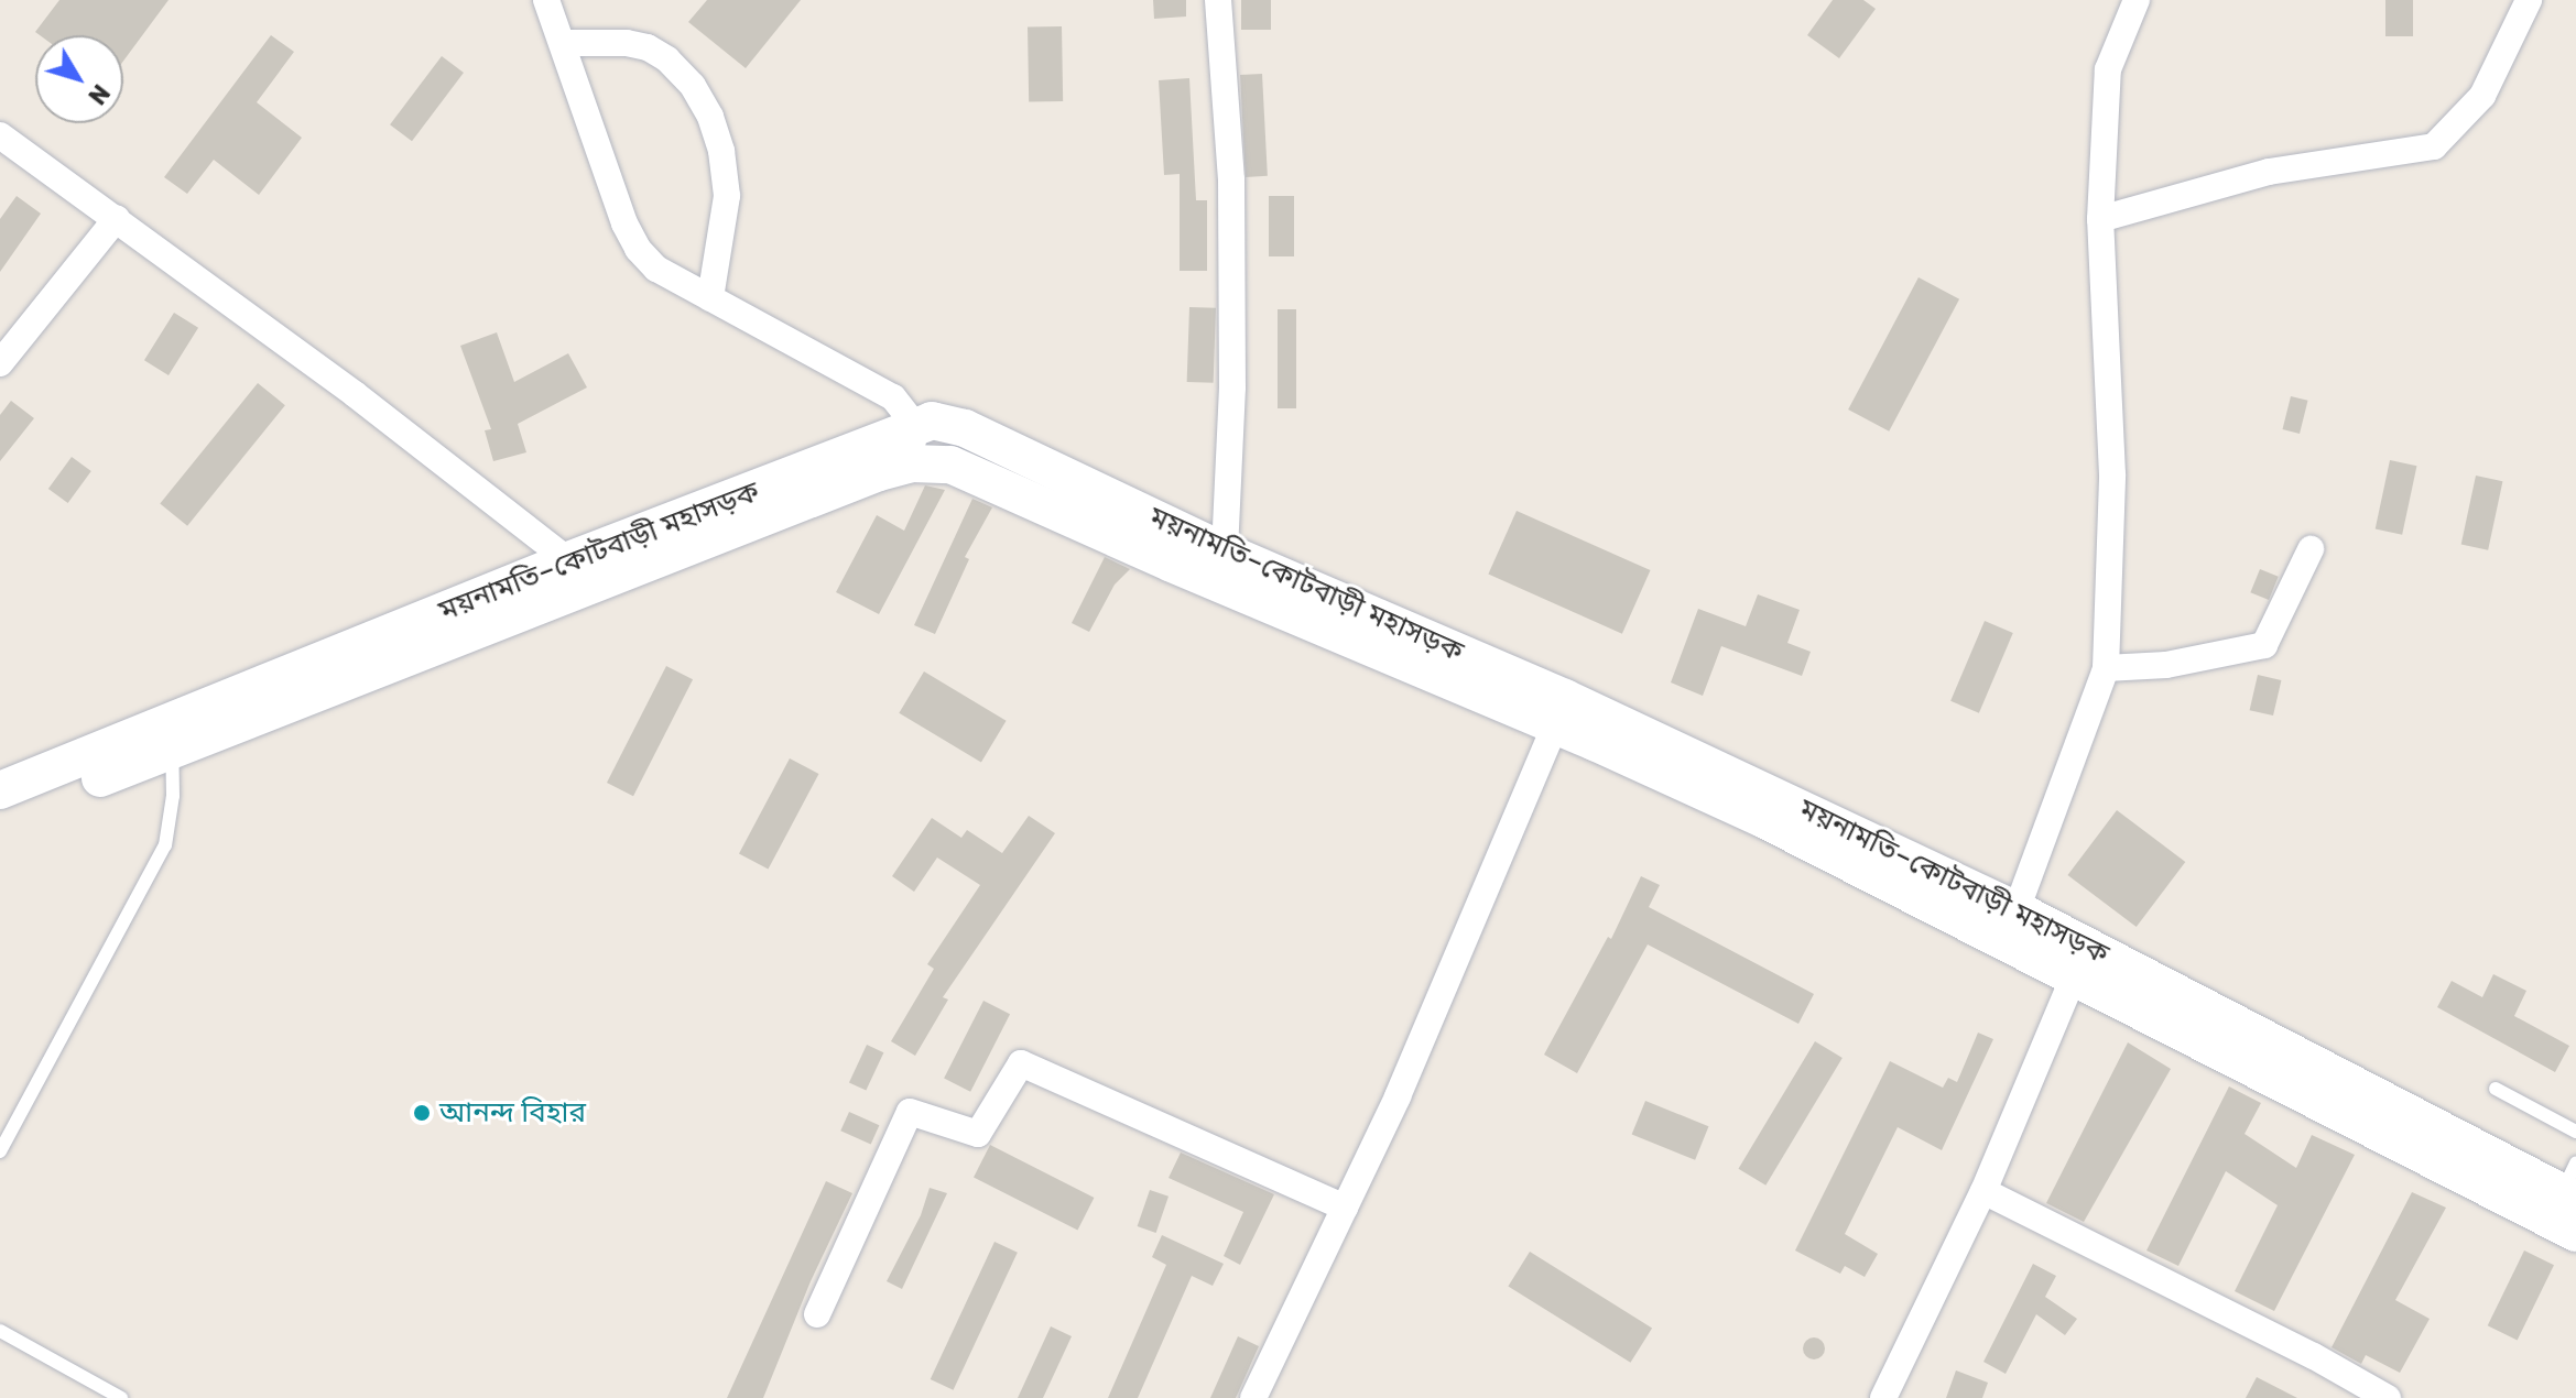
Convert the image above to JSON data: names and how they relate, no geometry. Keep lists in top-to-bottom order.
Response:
{
  "streets": {
    "main road": ["ময়নামতি–কোটবাড়ী মহাসড়ক"]
  },
  "places": ["আনন্দ বিহার"],
  "north": "bottom right"
}
